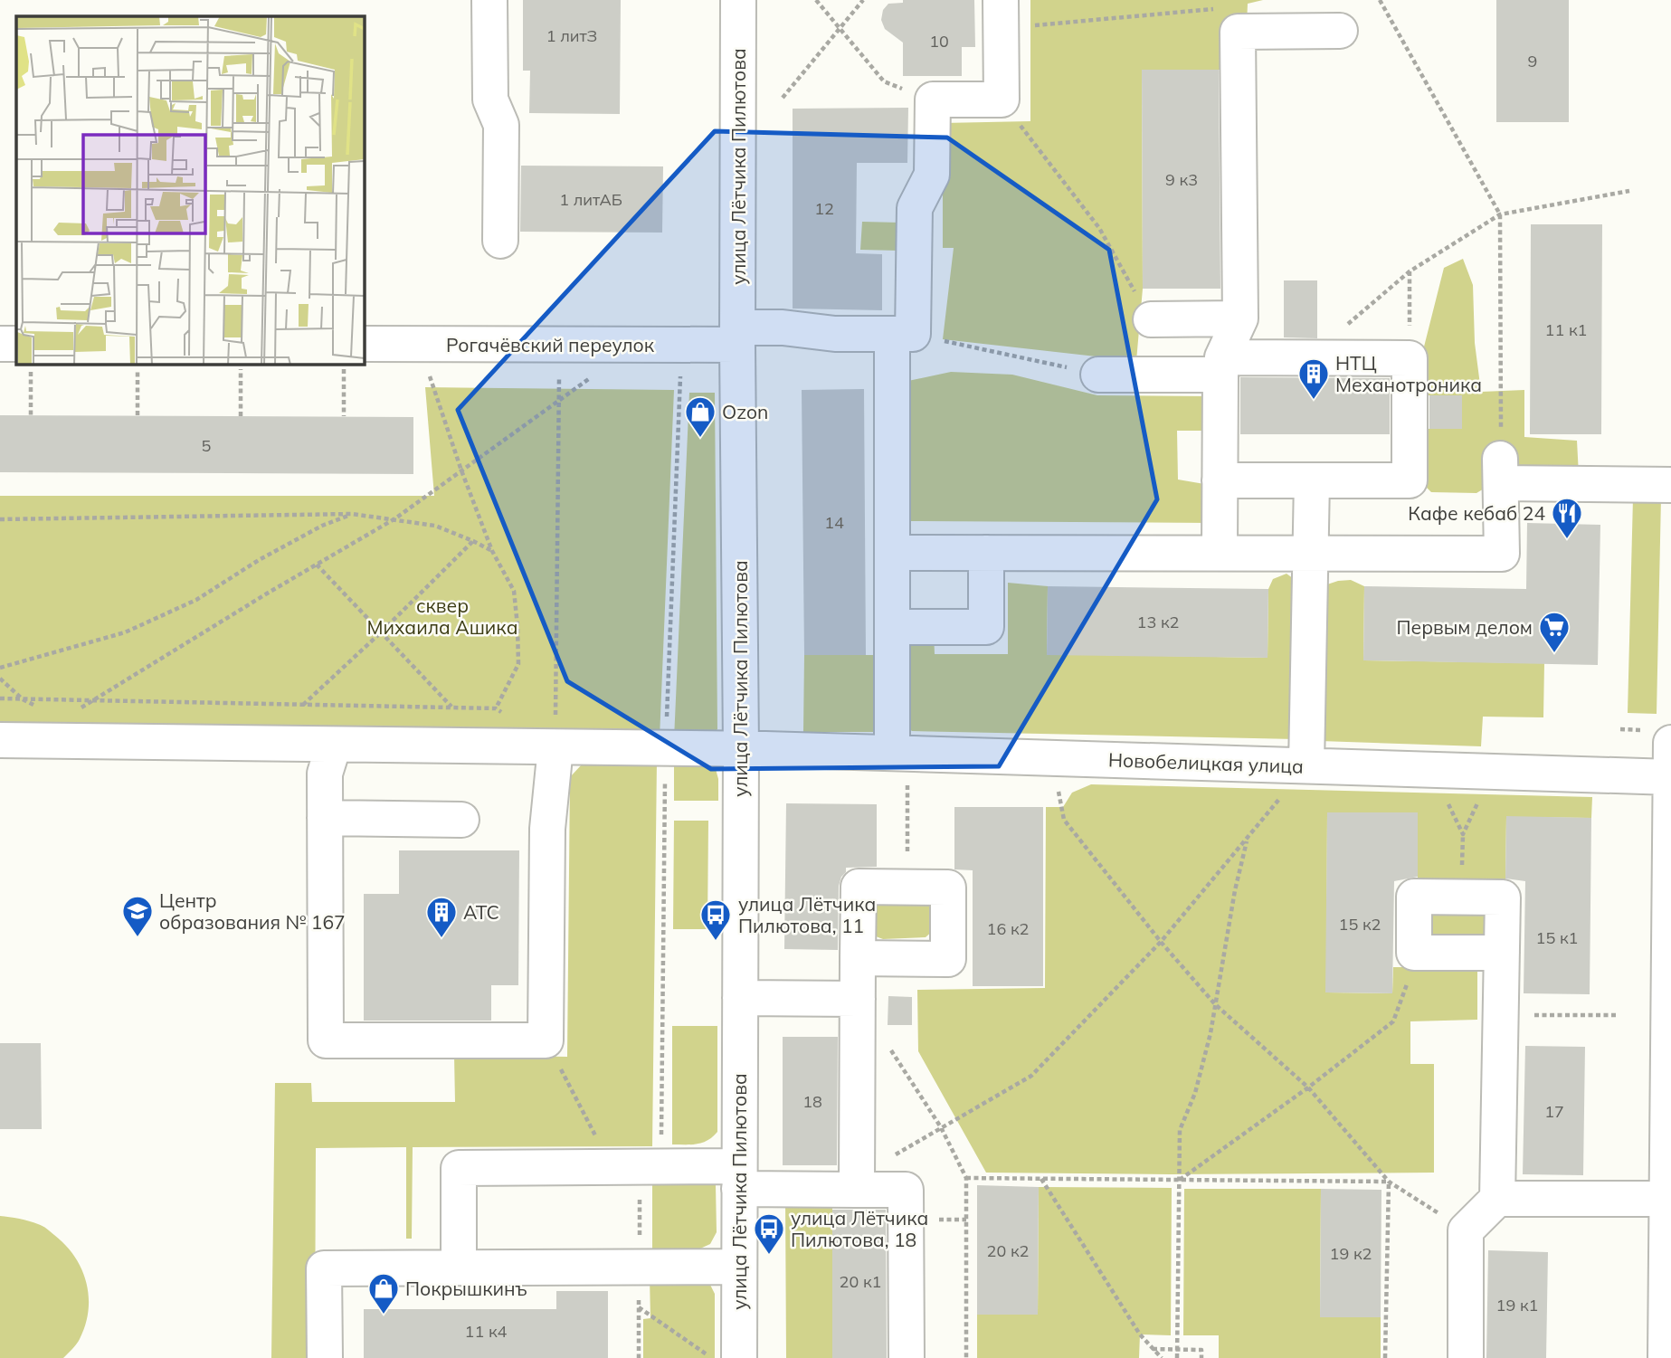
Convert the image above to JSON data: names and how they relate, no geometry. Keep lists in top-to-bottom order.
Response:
{
  "streets": {
    "street": ["улица Лётчика Пилютова", "Рогачёвский переулок", "Новобелицкая улица"]
  },
  "crossings": [
    ["улица Лётчика Пилютова", "Рогачёвский переулок"],
    ["улица Лётчика Пилютова", "Новобелицкая улица"]
  ],
  "parks": ["сквер Михаила Ашика"],
  "places": {
    "building": ["НТЦ Механотроника", "АТС"],
    "shop": ["Ozon", "Покрышкинъ"],
    "restaurant": ["Кафе кебаб 24"],
    "supermarket": ["Первым делом"],
    "school or university": ["Центр образования № 167"],
    "bus stop": ["улица Лётчика Пилютова, 11", "улица Лётчика Пилютова, 18"]
  },
  "house_numbers": [
    "1 литЗ",
    "10",
    "9",
    "9 к3",
    "1 литАБ",
    "12",
    "11 к1",
    "5",
    "14",
    "13 к2",
    "15 к2",
    "16 к2",
    "15 к1",
    "18",
    "17",
    "20 к2",
    "19 к2",
    "20 к1",
    "19 к1",
    "11 к4"
  ]
}
